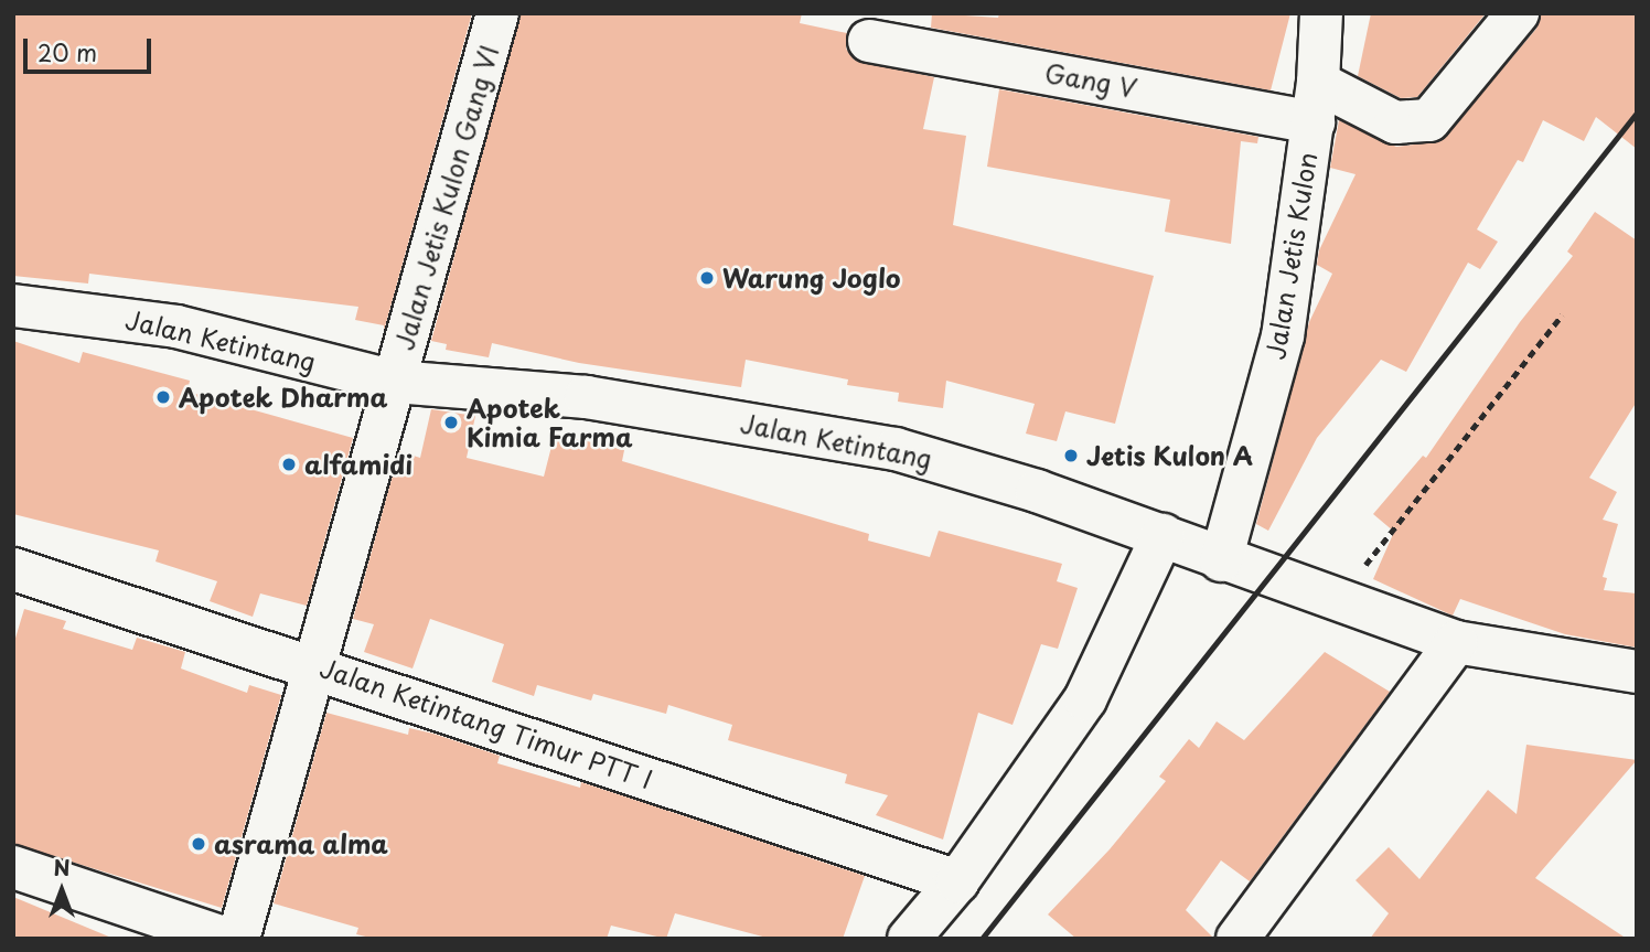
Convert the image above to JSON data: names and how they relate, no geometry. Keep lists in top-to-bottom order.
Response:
{
  "streets": {
    "street": [
      "Gang V",
      "Jalan Jetis Kulon Gang VI",
      "Jalan Jetis Kulon",
      "Jalan Ketintang",
      "Jalan Ketintang Timur PTT I"
    ]
  },
  "crossings": [
    ["Gang V", "Jalan Jetis Kulon"],
    ["Jalan Jetis Kulon Gang VI", "Jalan Ketintang"],
    ["Jalan Jetis Kulon Gang VI", "Jalan Ketintang Timur PTT I"],
    ["Jalan Jetis Kulon", "Jalan Ketintang"]
  ],
  "places": [
    "Warung Joglo",
    "Apotek Dharma",
    "Apotek Kimia Farma",
    "Jetis Kulon A",
    "alfamidi",
    "asrama alma"
  ],
  "scale_bar": "20 m",
  "north": "top"
}
